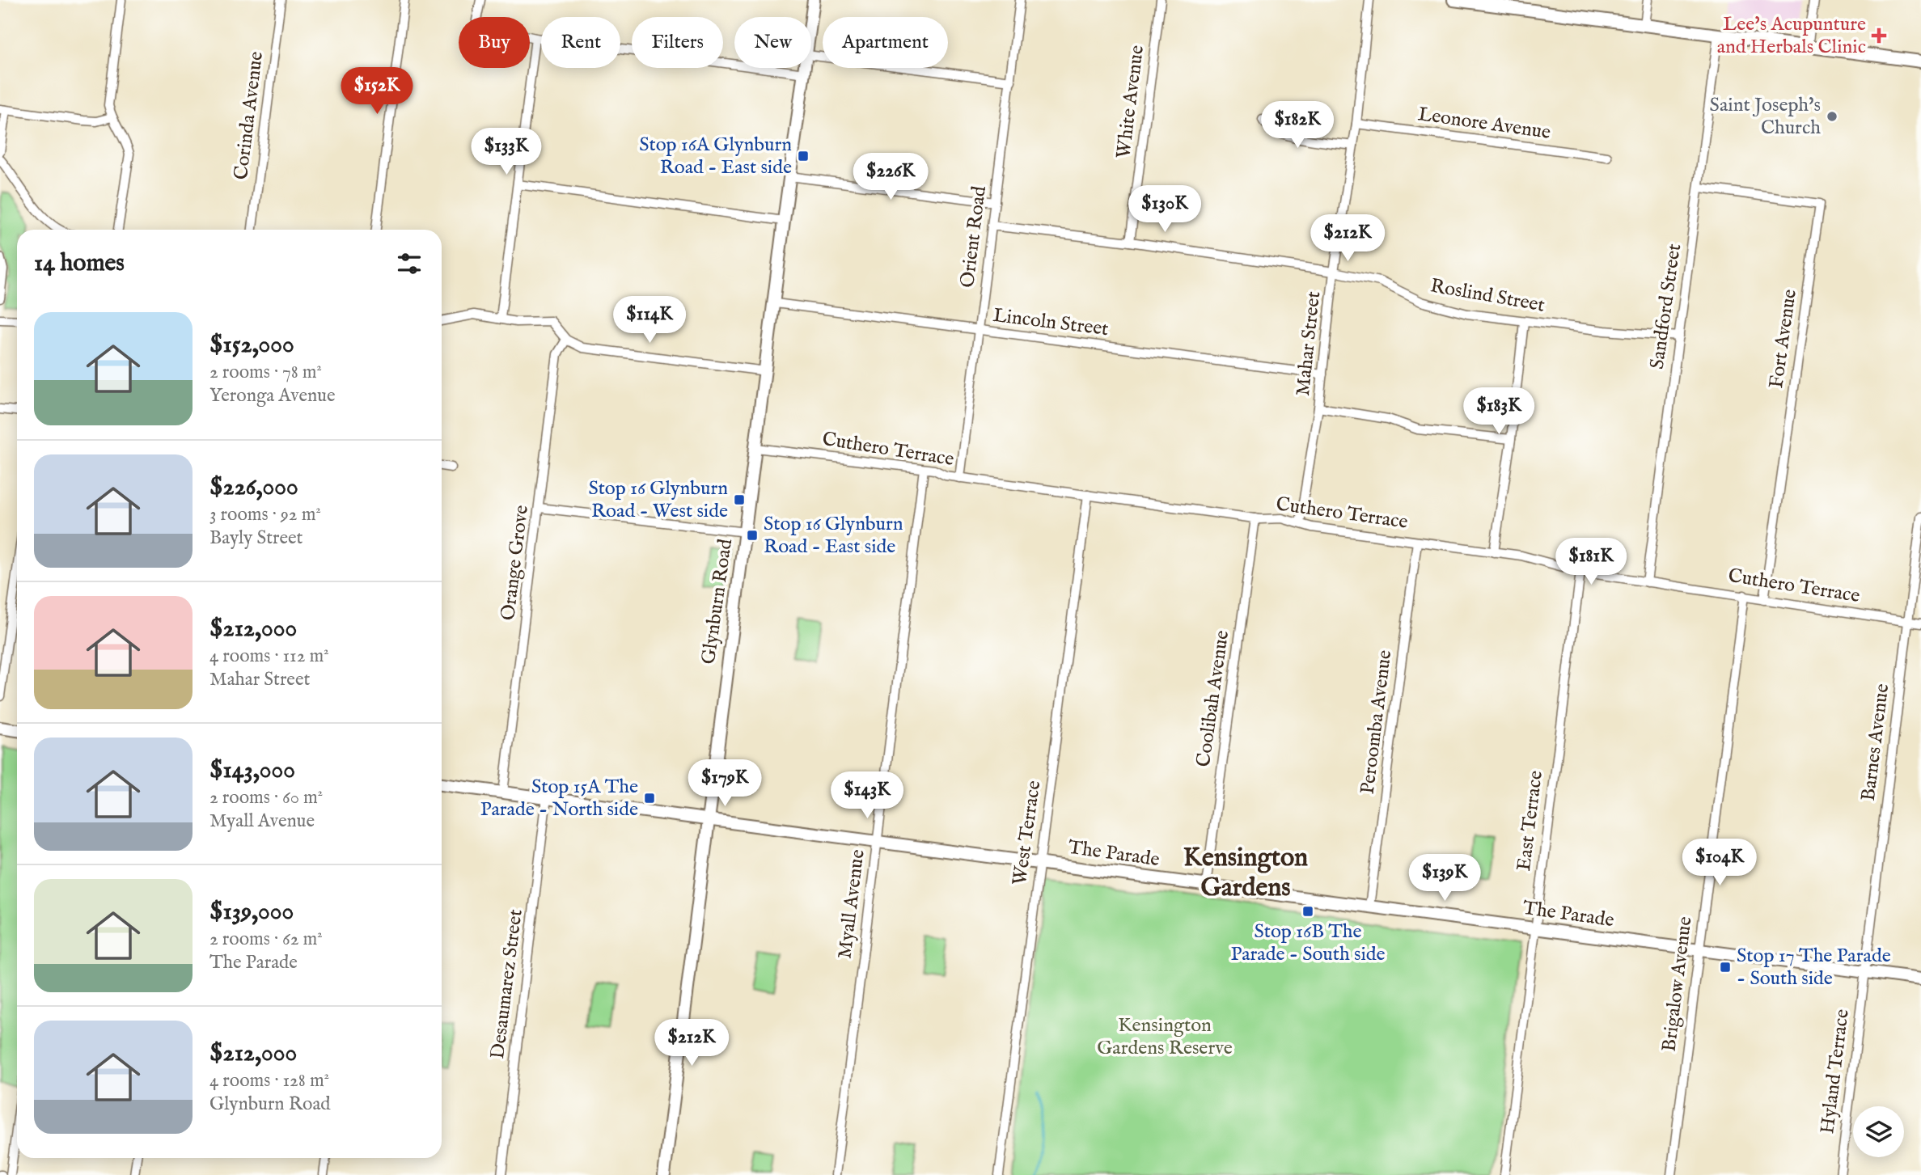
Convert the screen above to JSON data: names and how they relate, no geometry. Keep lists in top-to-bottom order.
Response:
{
  "streets": {
    "main road": ["Glynburn Road", "The Parade"],
    "street": [
      "White Avenue",
      "Corinda Avenue",
      "Leonore Avenue",
      "Orient Road",
      "Roslind Street",
      "Sandford Street",
      "Lincoln Street",
      "Fort Avenue",
      "Mahar Street",
      "Cuthero Terrace",
      "Orange Grove",
      "Coolibah Avenue",
      "Peroomba Avenue",
      "Barnes Avenue",
      "East Terrace",
      "West Terrace",
      "Myall Avenue",
      "Desaumarez Street",
      "Brigalow Avenue",
      "Hyland Terrace"
    ]
  },
  "crossings": [
    ["White Avenue", "Roslind Street"],
    ["Leonore Avenue", "Mahar Street"],
    ["Orient Road", "Roslind Street"],
    ["Orient Road", "Lincoln Street"],
    ["Orient Road", "Cuthero Terrace"],
    ["Roslind Street", "Sandford Street"],
    ["Roslind Street", "Mahar Street"],
    ["Sandford Street", "Fort Avenue"],
    ["Sandford Street", "Cuthero Terrace"],
    ["Lincoln Street", "Mahar Street"],
    ["Lincoln Street", "Glynburn Road"],
    ["Fort Avenue", "Cuthero Terrace"],
    ["Mahar Street", "Cuthero Terrace"],
    ["Cuthero Terrace", "Glynburn Road"],
    ["Cuthero Terrace", "Coolibah Avenue"],
    ["Cuthero Terrace", "Peroomba Avenue"],
    ["Cuthero Terrace", "Barnes Avenue"],
    ["Cuthero Terrace", "East Terrace"],
    ["Cuthero Terrace", "West Terrace"],
    ["Cuthero Terrace", "Myall Avenue"],
    ["Cuthero Terrace", "Brigalow Avenue"],
    ["Orange Grove", "The Parade"],
    ["Glynburn Road", "The Parade"],
    ["Coolibah Avenue", "The Parade"],
    ["Peroomba Avenue", "The Parade"],
    ["Barnes Avenue", "The Parade"],
    ["Barnes Avenue", "Hyland Terrace"],
    ["East Terrace", "The Parade"],
    ["West Terrace", "The Parade"],
    ["The Parade", "Myall Avenue"],
    ["The Parade", "Desaumarez Street"],
    ["The Parade", "Brigalow Avenue"],
    ["The Parade", "Hyland Terrace"]
  ],
  "districts": ["Kensington Gardens"],
  "parks": ["Kensington Gardens Reserve"],
  "places": {
    "health": ["Lee's Acupunture and Herbals Clinic"],
    "other": ["Saint Joseph's Church"],
    "transit": [
      "Stop 16A Glynburn Road - East side",
      "Stop 16 Glynburn Road - West side",
      "Stop 16 Glynburn Road - East side",
      "Stop 15A The Parade - North side",
      "Stop 16B The Parade - South side",
      "Stop 17 The Parade - South side"
    ]
  },
  "page": {
    "chip": [
      "Buy",
      "Rent",
      "Filters",
      "New",
      "Apartment"
    ],
    "price": [
      "$152K",
      "$182K",
      "$133K",
      "$226K",
      "$130K",
      "$212K",
      "$114K",
      "$183K",
      "$181K",
      "$179K",
      "$143K",
      "$104K",
      "$139K",
      "$212K"
    ],
    "heading": "14 homes",
    "list": [
      {
        "name": "$152,000",
        "note": "2 rooms · 78 m² · Yeronga Avenue"
      },
      {
        "name": "$226,000",
        "note": "3 rooms · 92 m² · Bayly Street"
      },
      {
        "name": "$212,000",
        "note": "4 rooms · 112 m² · Mahar Street"
      },
      {
        "name": "$143,000",
        "note": "2 rooms · 60 m² · Myall Avenue"
      },
      {
        "name": "$139,000",
        "note": "2 rooms · 62 m² · The Parade"
      },
      {
        "name": "$212,000",
        "note": "4 rooms · 128 m² · Glynburn Road"
      }
    ]
  }
}
